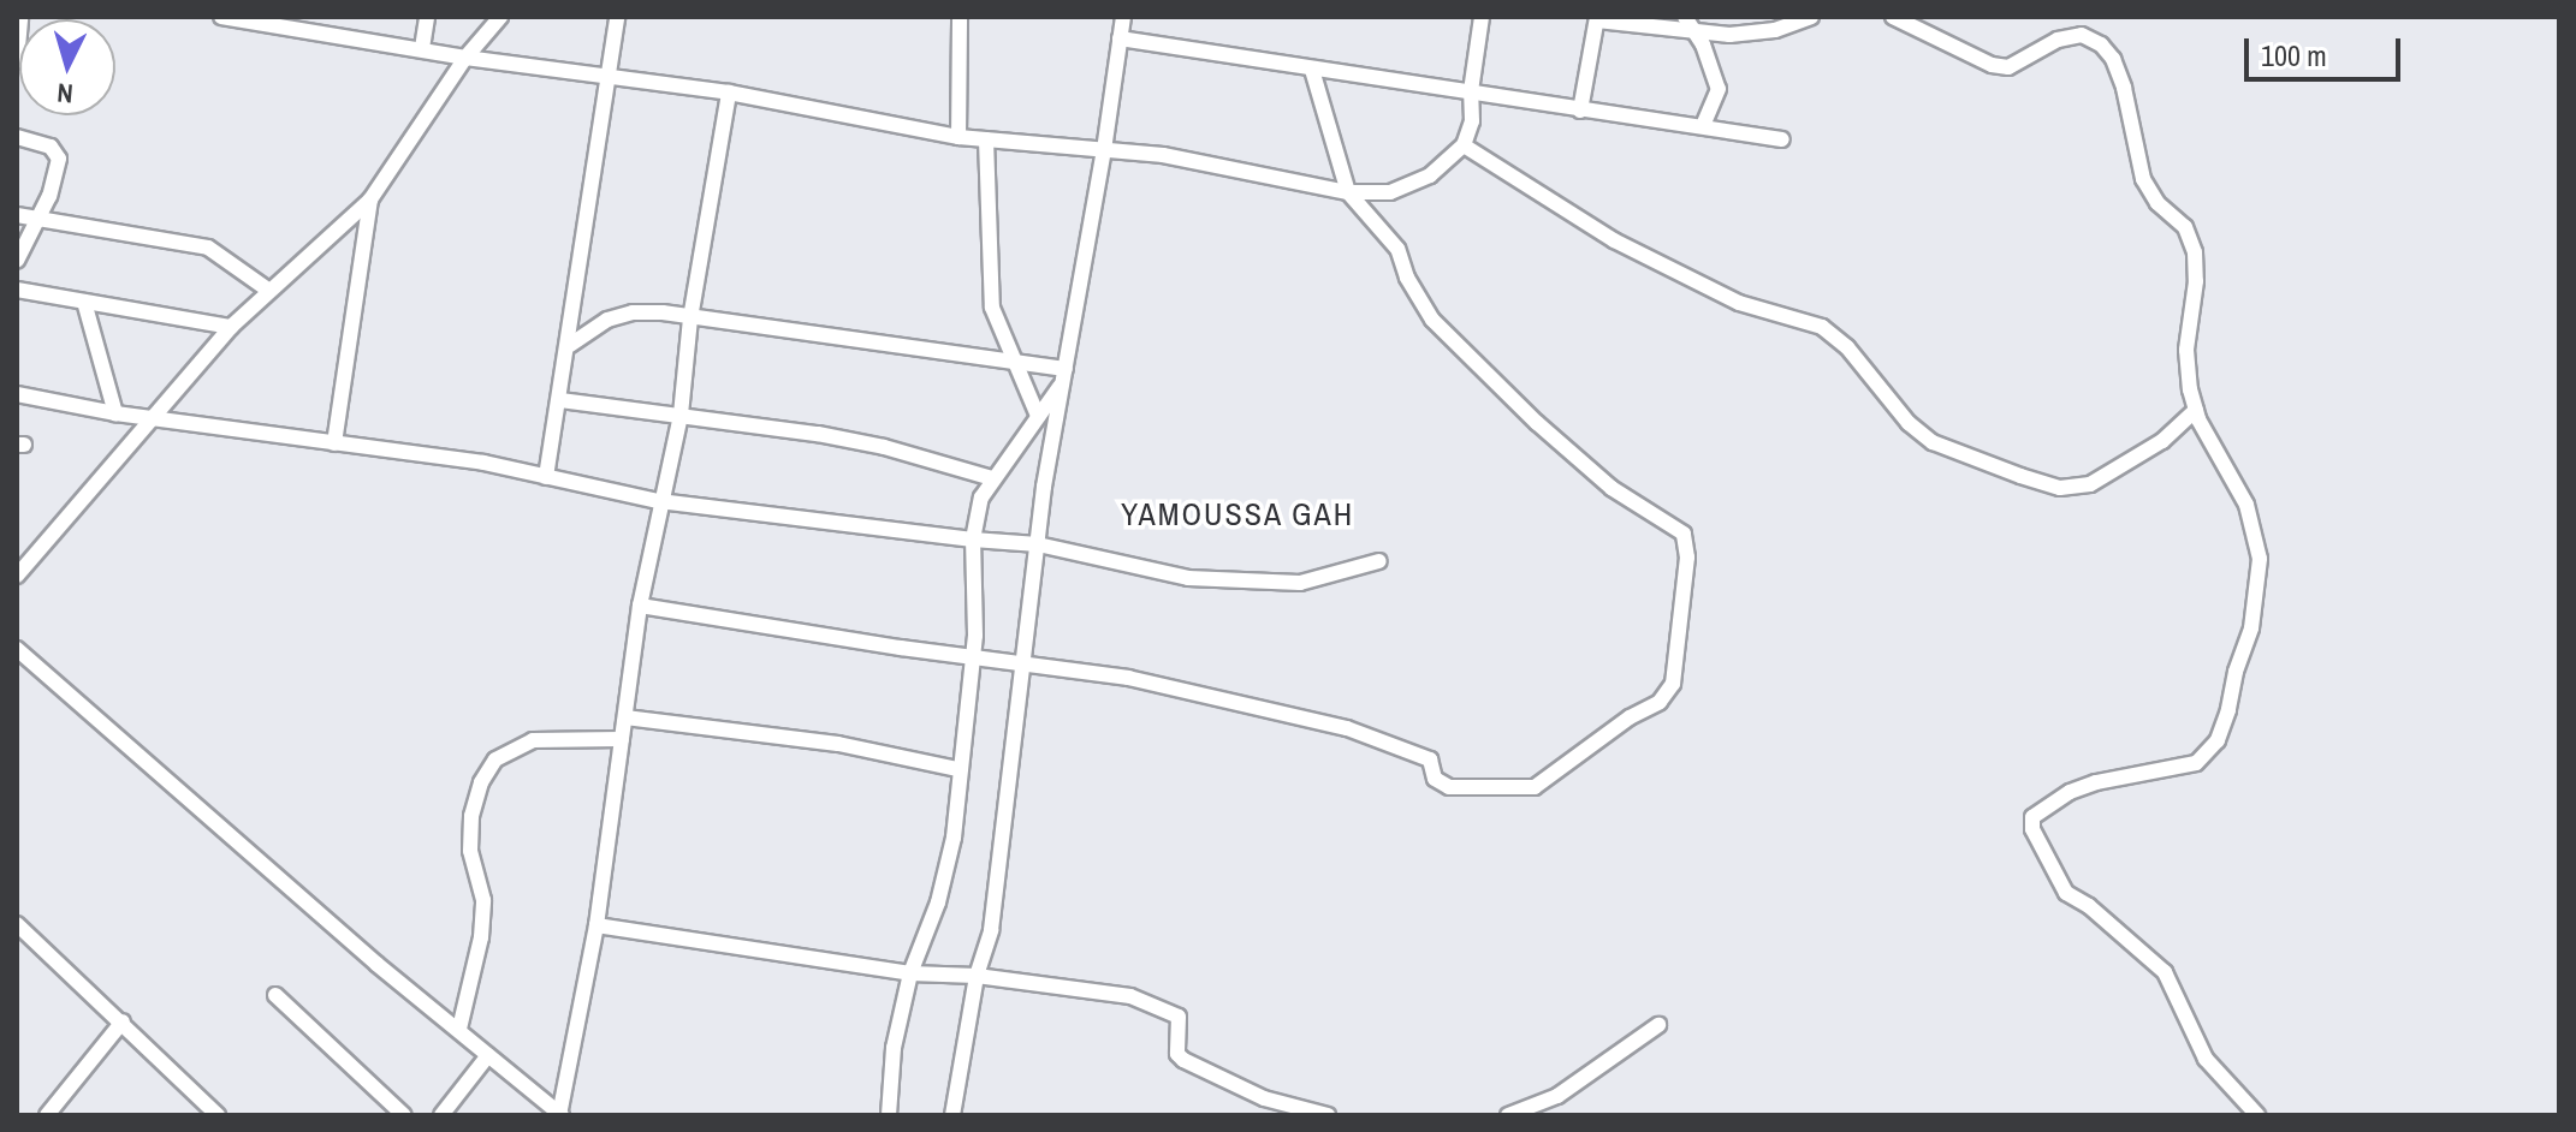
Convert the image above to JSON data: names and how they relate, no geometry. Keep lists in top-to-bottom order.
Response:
{
  "districts": ["YAMOUSSA GAH"],
  "scale_bar": "100 m",
  "north": "bottom"
}
